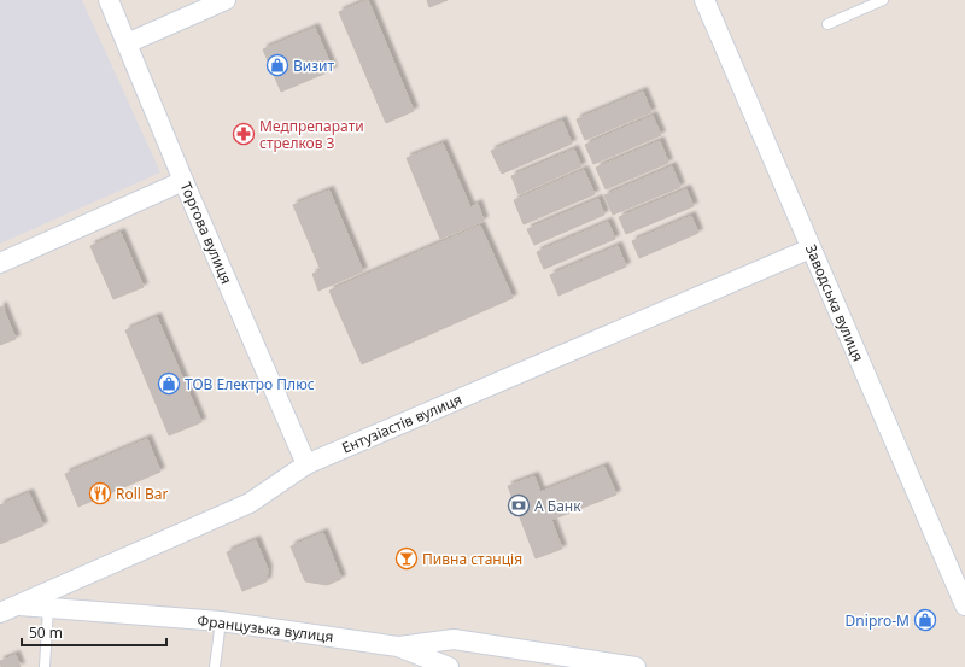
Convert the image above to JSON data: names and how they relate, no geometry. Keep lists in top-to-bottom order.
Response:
{
  "streets": {
    "street": [
      "Торгова вулиця",
      "Заводська вулиця",
      "Ентузіастів вулиця",
      "Французька вулиця"
    ]
  },
  "crossings": [
    ["Торгова вулиця", "Ентузіастів вулиця"],
    ["Заводська вулиця", "Ентузіастів вулиця"],
    ["Ентузіастів вулиця", "Французька вулиця"]
  ],
  "places": {
    "shop": ["Визит", "ТОВ Електро Плюс", "Dnipro-M"],
    "pharmacy": ["Медпрепарати стрелков 3"],
    "restaurant": ["Roll Bar"],
    "bank": ["А Банк"],
    "bar": ["Пивна станція"]
  },
  "scale_bar": "50 m"
}
